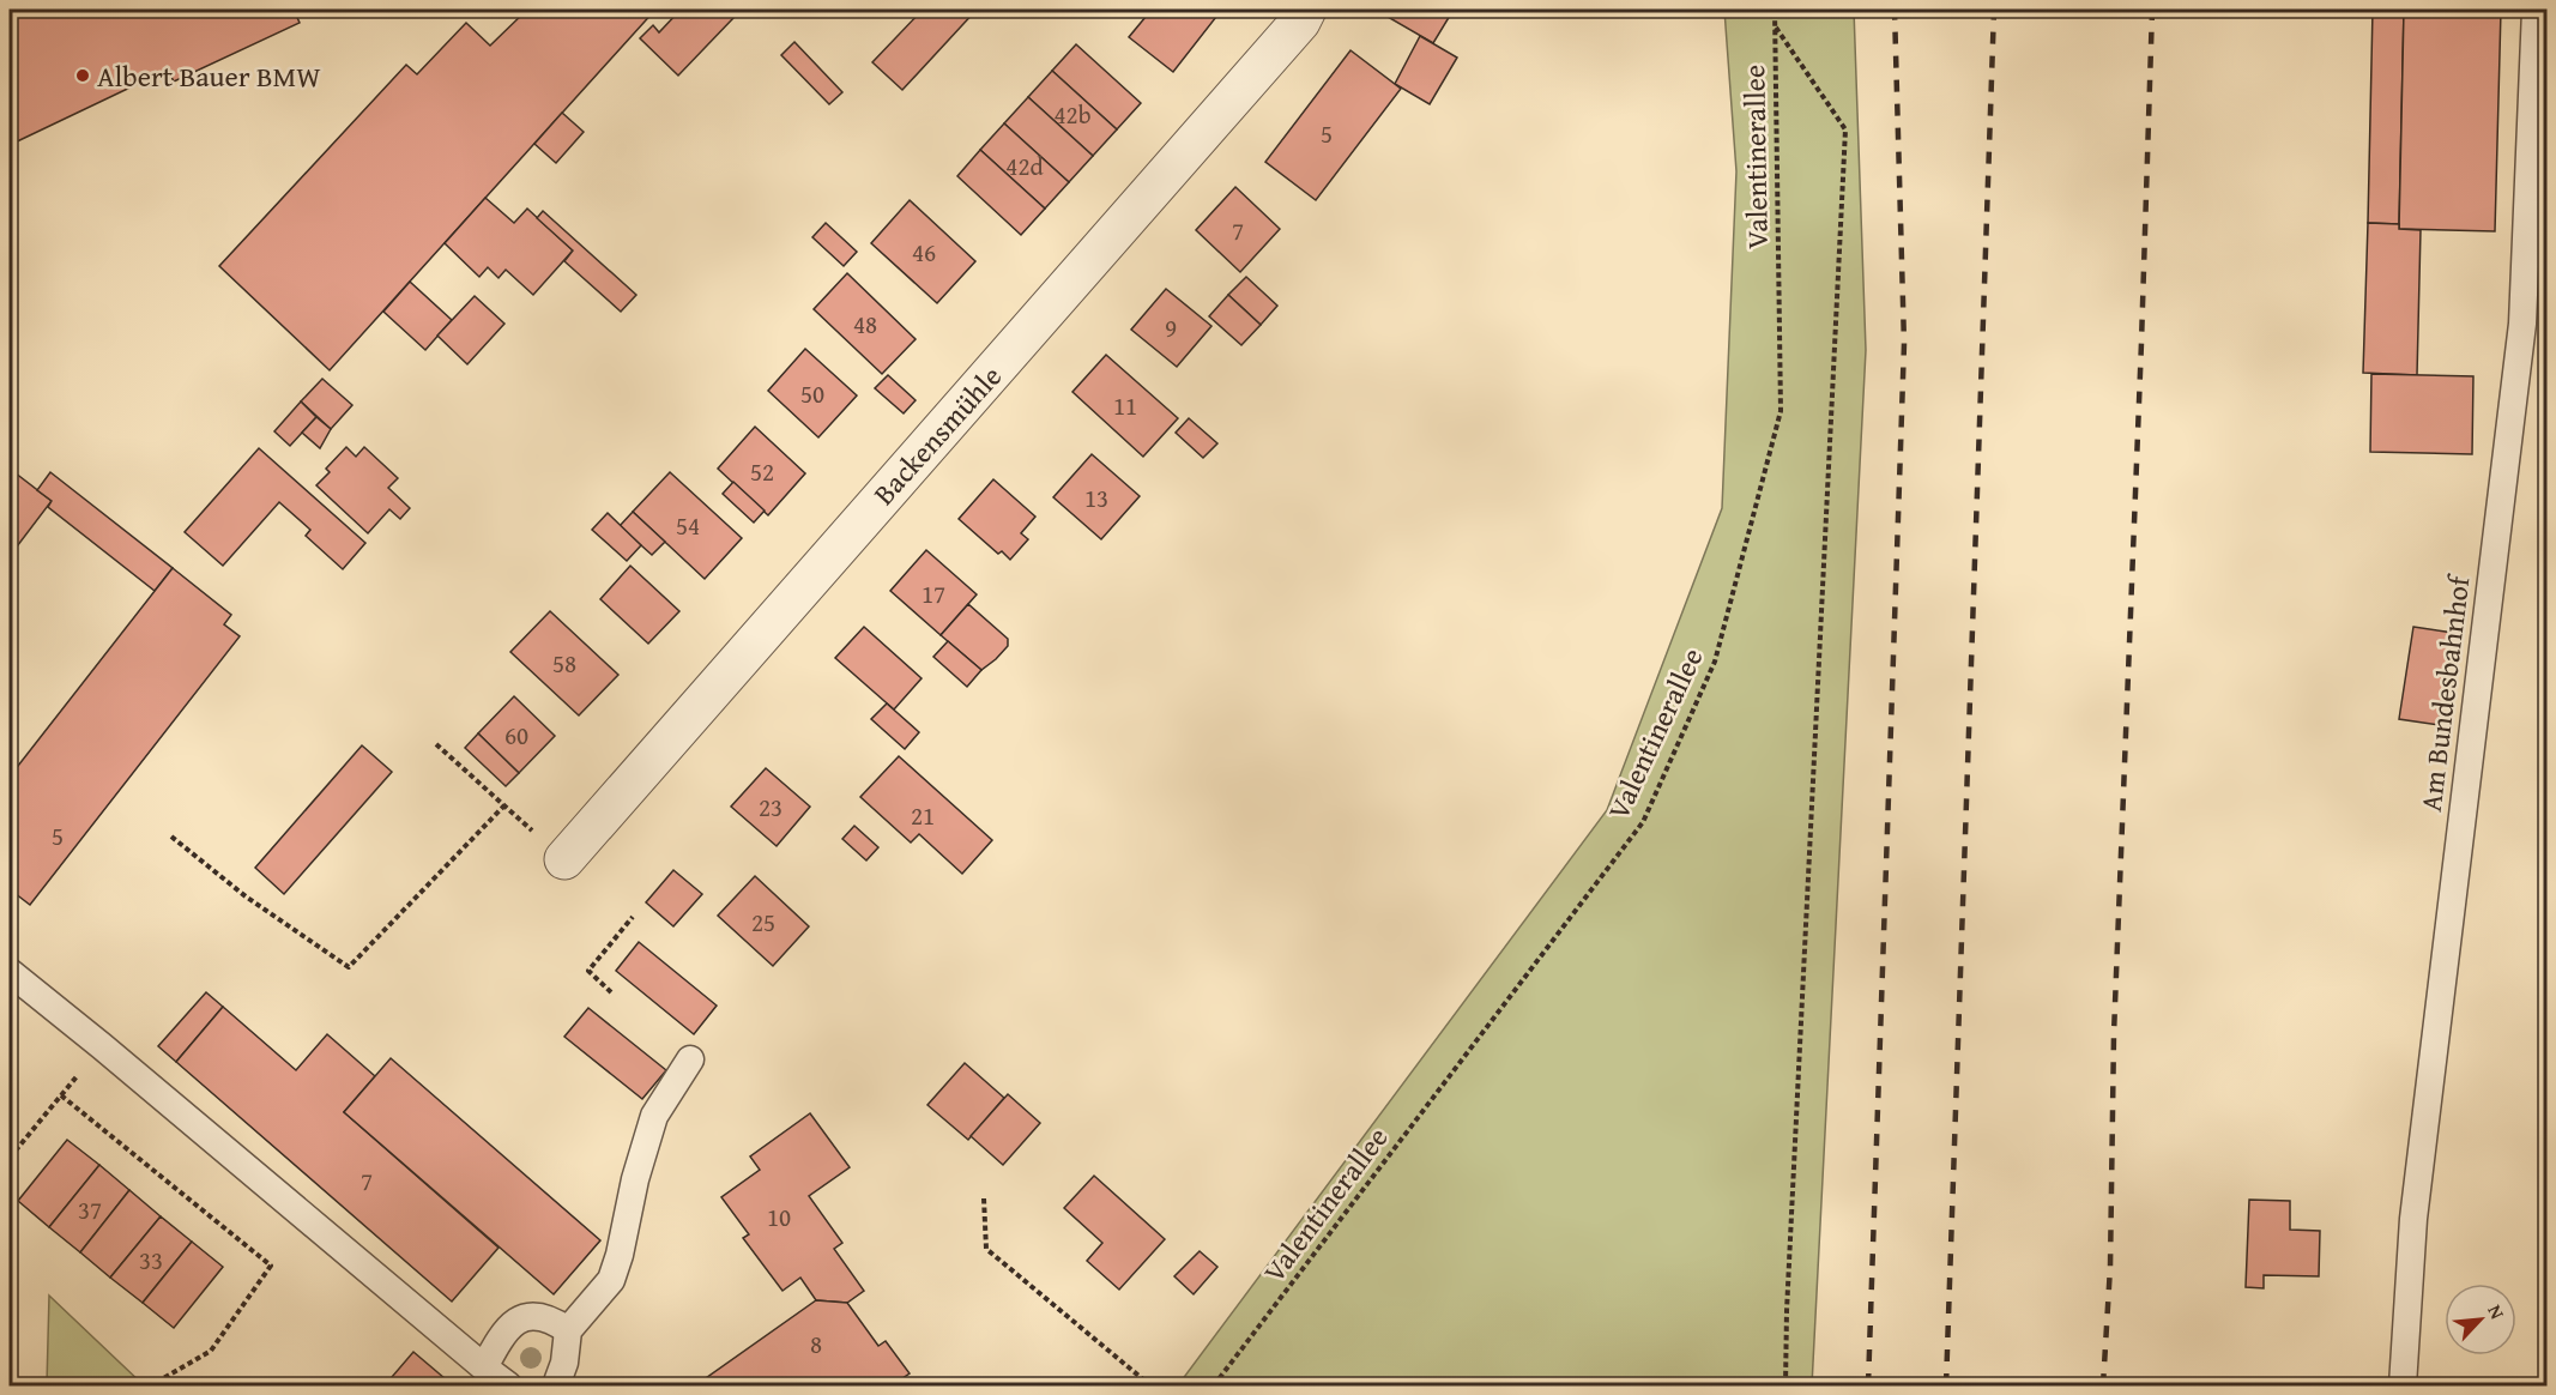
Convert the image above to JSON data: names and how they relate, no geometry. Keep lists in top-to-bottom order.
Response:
{
  "streets": {
    "street": ["Backensmühle"],
    "lane": ["Am Bundesbahnhof"],
    "path": ["Valentinerallee"]
  },
  "places": ["Albert Bauer BMW"],
  "house_numbers": [
    "42b",
    "5",
    "42d",
    "7",
    "46",
    "48",
    "9",
    "50",
    "11",
    "52",
    "13",
    "54",
    "17",
    "58",
    "60",
    "23",
    "21",
    "5",
    "25",
    "7",
    "37",
    "10",
    "33",
    "8"
  ],
  "north": "top right"
}
